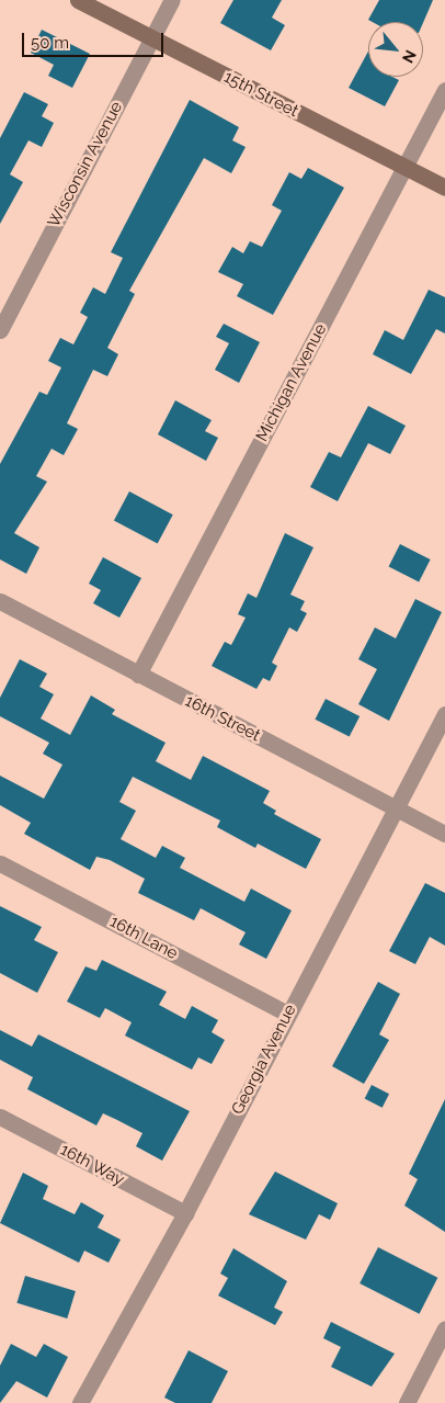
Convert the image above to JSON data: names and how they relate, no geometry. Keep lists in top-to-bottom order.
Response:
{
  "streets": {
    "street": [
      "15th Street",
      "Wisconsin Avenue",
      "Michigan Avenue",
      "16th Street",
      "16th Lane",
      "Georgia Avenue",
      "16th Way"
    ]
  },
  "crossings": [
    ["15th Street", "Wisconsin Avenue"],
    ["15th Street", "Michigan Avenue"],
    ["Michigan Avenue", "16th Street"],
    ["16th Street", "Georgia Avenue"],
    ["16th Lane", "Georgia Avenue"],
    ["Georgia Avenue", "16th Way"]
  ],
  "scale_bar": "50 m",
  "north": "bottom right"
}
